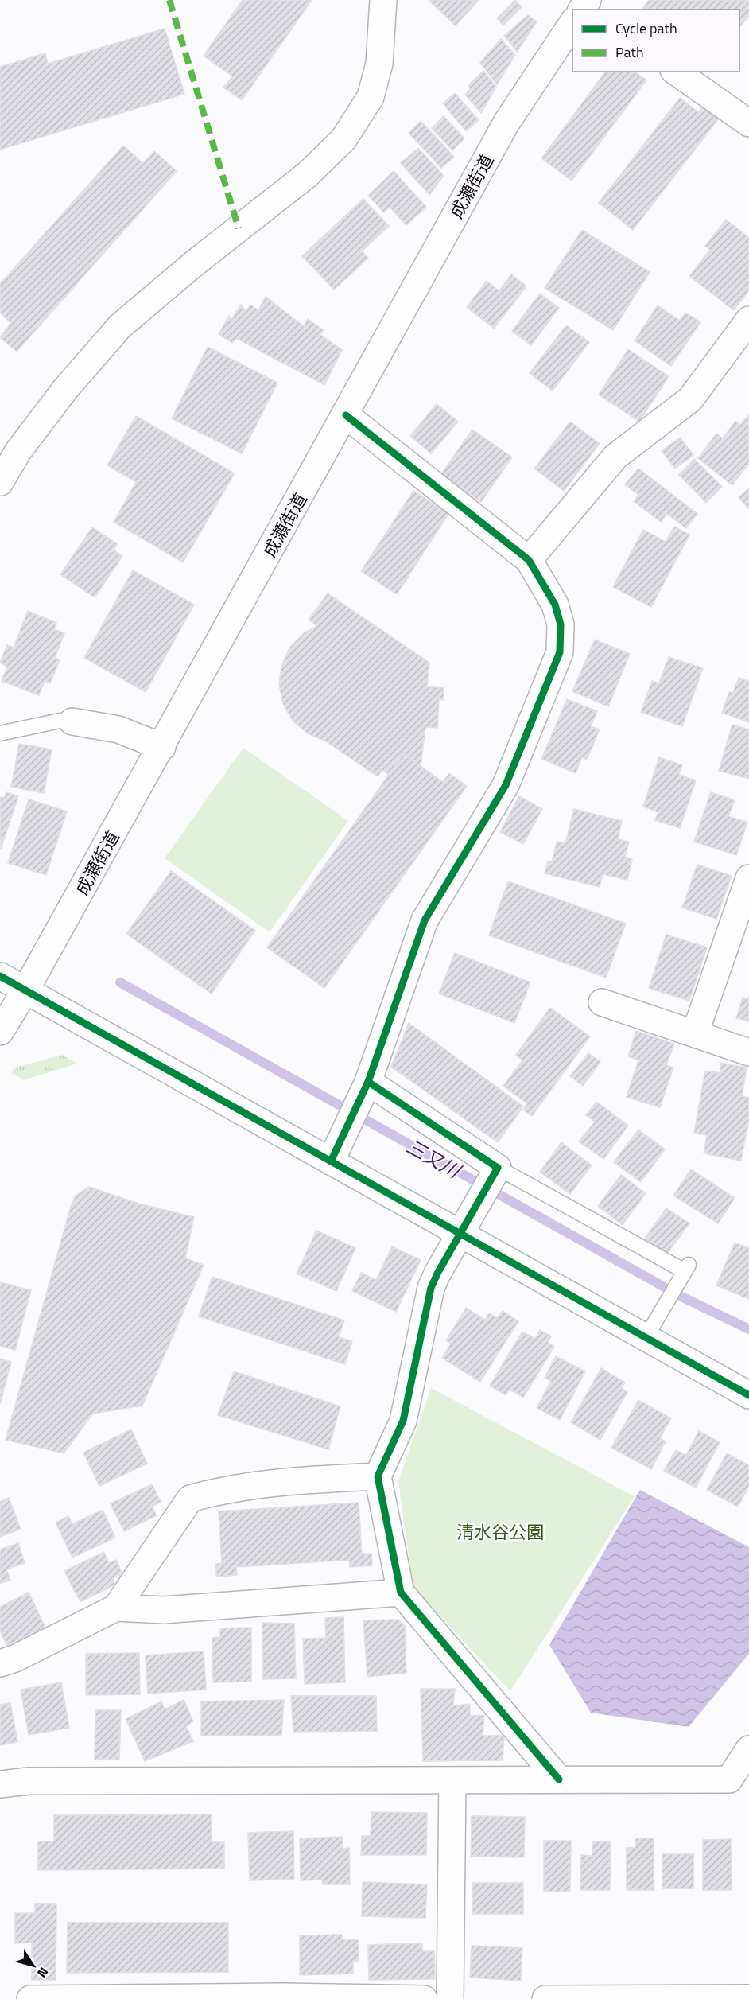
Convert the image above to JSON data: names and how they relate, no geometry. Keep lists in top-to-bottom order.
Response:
{
  "streets": {
    "street": ["成瀬街道"]
  },
  "water": ["三又川"],
  "parks": ["清水谷公園"],
  "legend": ["Cycle path", "Path"],
  "north": "bottom right"
}
